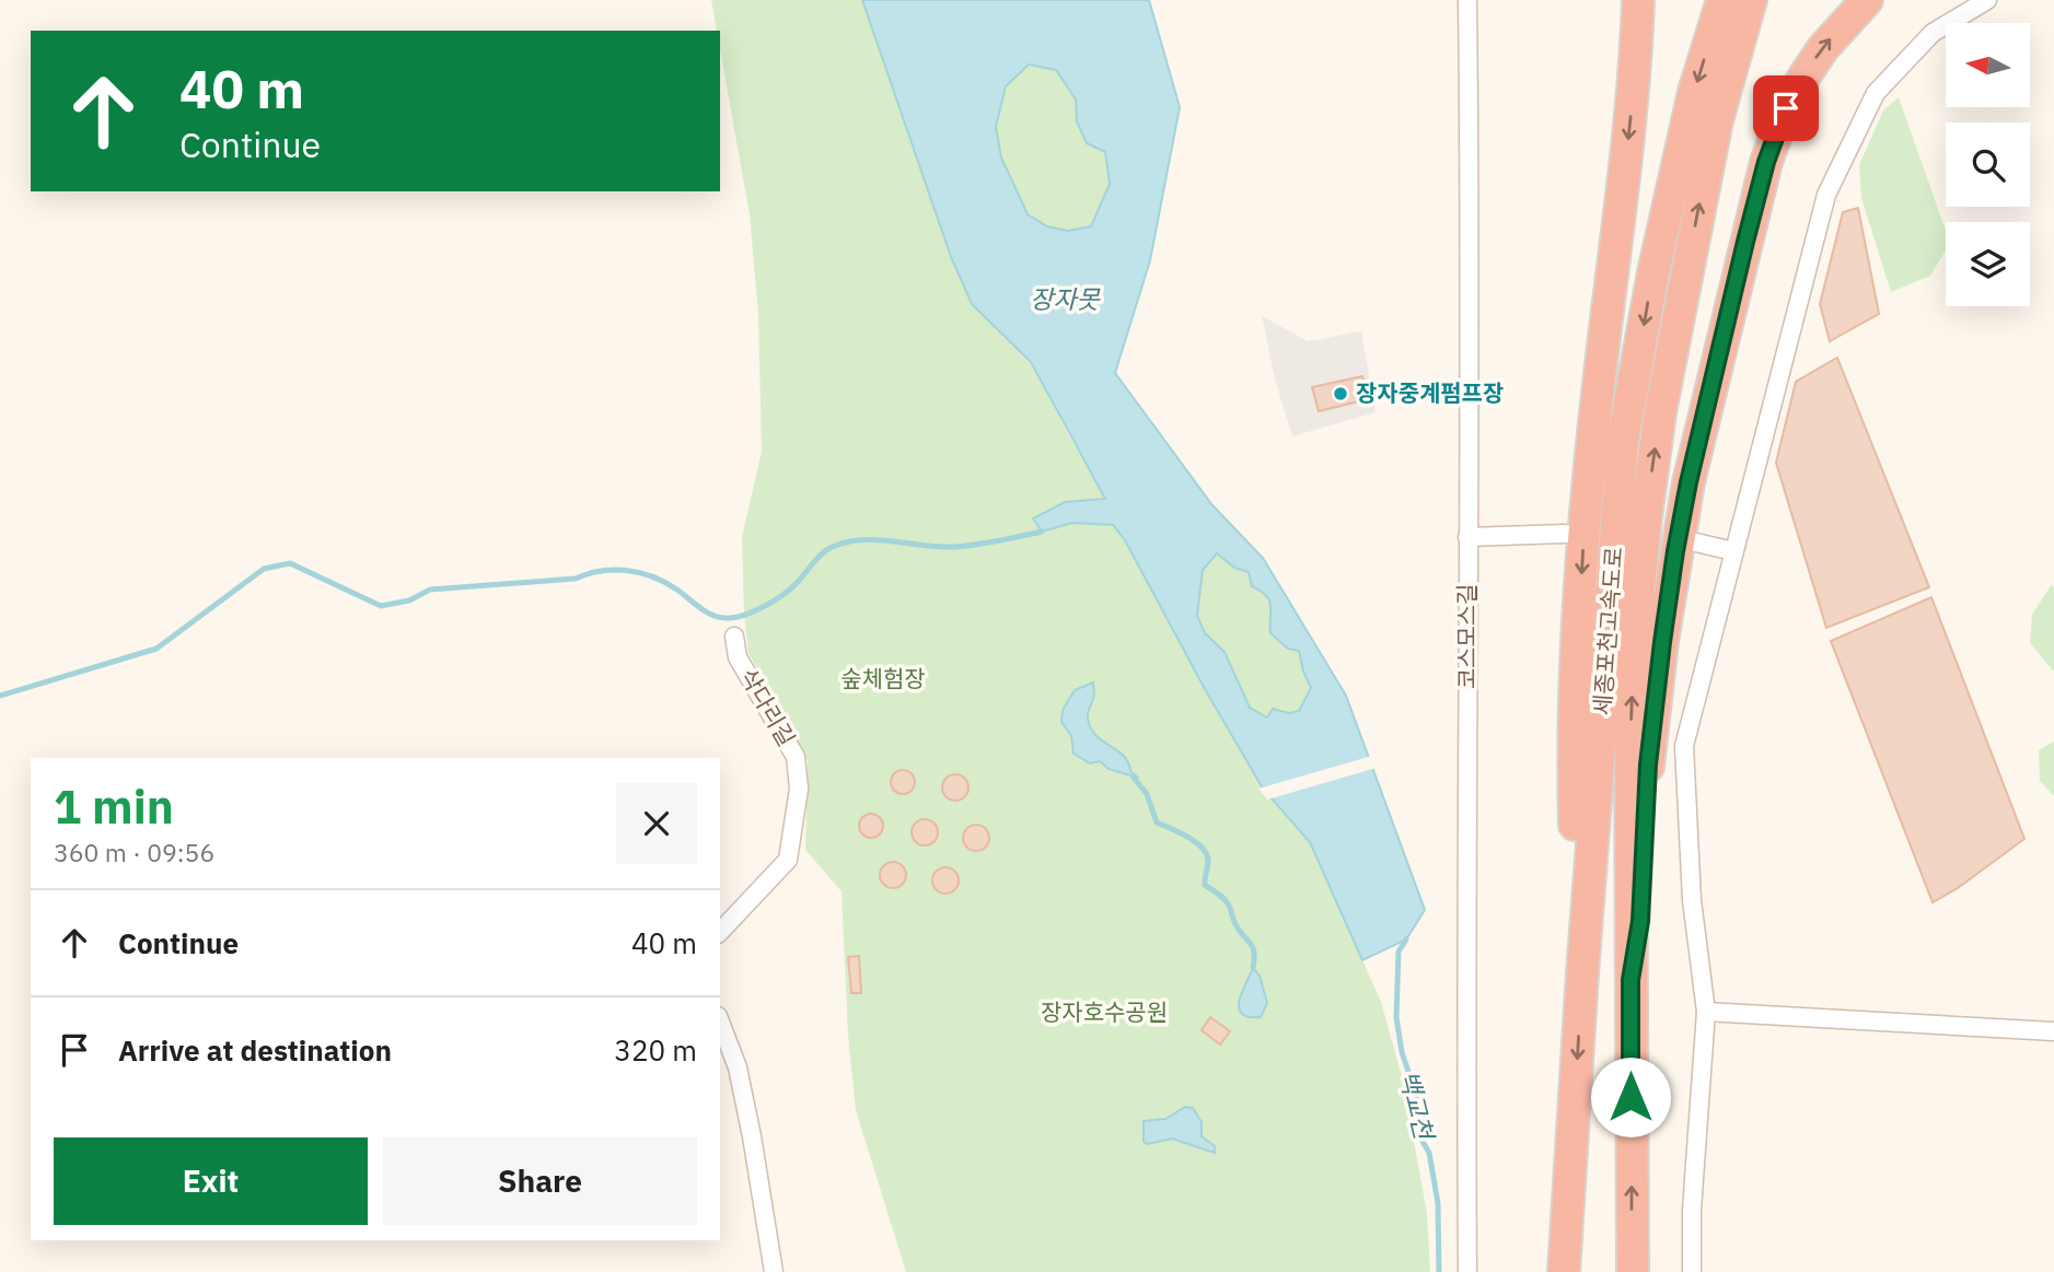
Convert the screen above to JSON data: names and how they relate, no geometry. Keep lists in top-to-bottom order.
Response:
{
  "streets": {
    "highway": ["세종포천고속도로"],
    "street": ["코스모스길", "삭다리길"]
  },
  "water": ["장자못", "백교천"],
  "parks": ["숲체험장", "장자호수공원"],
  "places": ["장자중계펌프장"],
  "north": "left",
  "page": {
    "turn": ["40 m", "Continue"],
    "heading": ["1 min", "360 m · 09:56"],
    "list": [
      {
        "name": "Continue",
        "value": "40 m"
      },
      {
        "name": "Arrive at destination",
        "value": "320 m"
      }
    ],
    "buttons": ["Exit", "Share"]
  }
}
